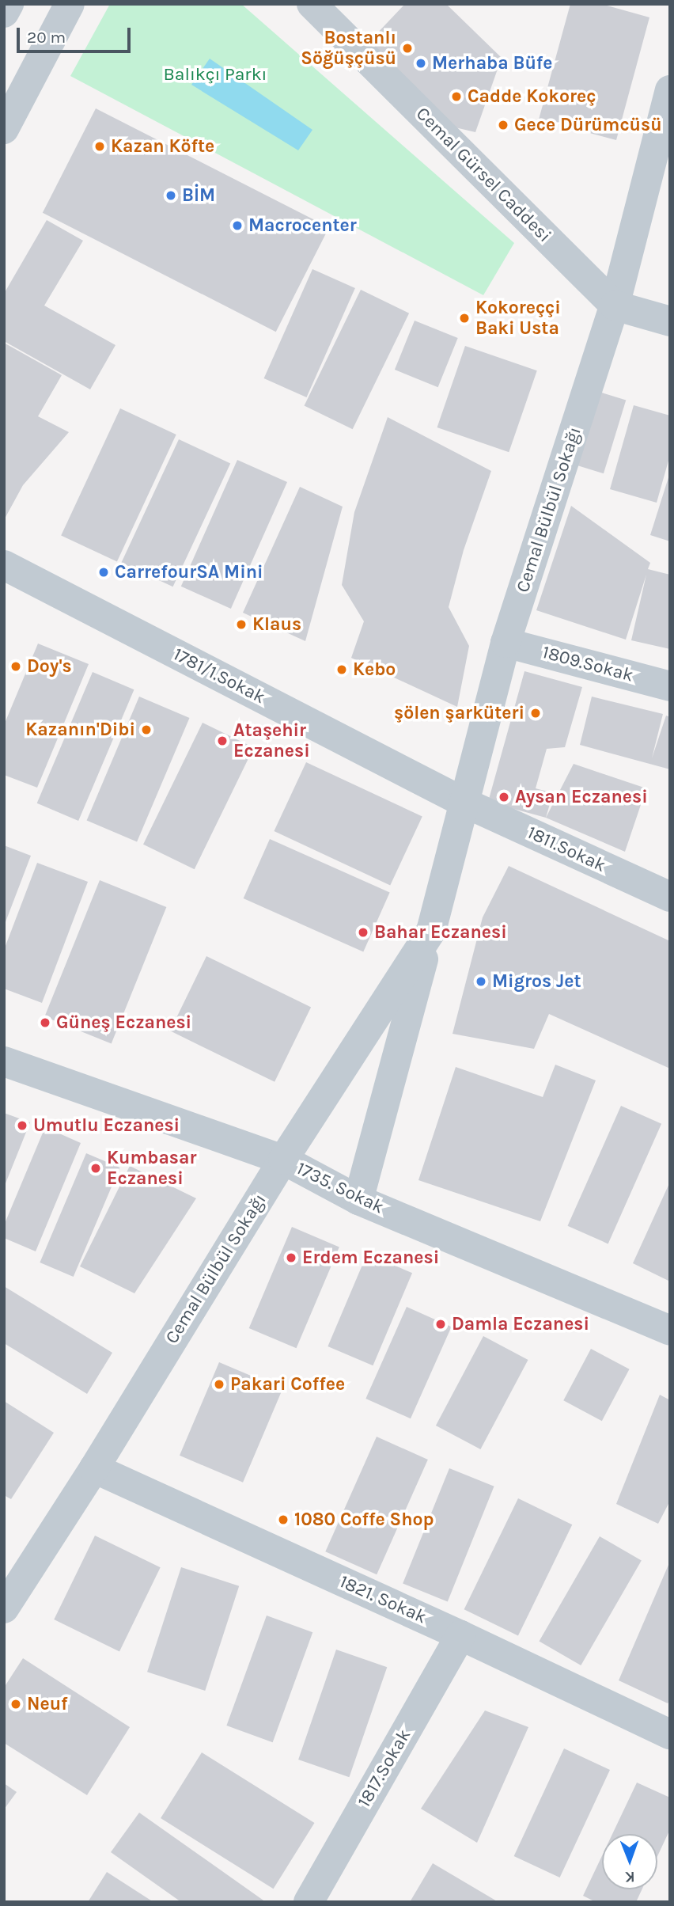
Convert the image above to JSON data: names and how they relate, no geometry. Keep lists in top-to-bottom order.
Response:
{
  "streets": {
    "street": [
      "Cemal Gürsel Caddesi",
      "Cemal Bülbül Sokağı",
      "1809.Sokak",
      "1781/1.Sokak",
      "1811.Sokak",
      "1735. Sokak",
      "1821. Sokak",
      "1817.Sokak"
    ]
  },
  "crossings": [
    ["Cemal Gürsel Caddesi", "Cemal Bülbül Sokağı"],
    ["Cemal Bülbül Sokağı", "1809.Sokak"],
    ["Cemal Bülbül Sokağı", "1781/1.Sokak"],
    ["Cemal Bülbül Sokağı", "1811.Sokak"],
    ["Cemal Bülbül Sokağı", "1735. Sokak"],
    ["Cemal Bülbül Sokağı", "1821. Sokak"],
    ["1781/1.Sokak", "1811.Sokak"],
    ["1821. Sokak", "1817.Sokak"]
  ],
  "parks": ["Balıkçı Parkı"],
  "places": [
    "Bostanlı Söğüşçüsü",
    "Merhaba Büfe",
    "Cadde Kokoreç",
    "Gece Dürümcüsü",
    "Kazan Köfte",
    "BİM",
    "Macrocenter",
    "Kokoreççi Baki Usta",
    "CarrefourSA Mini",
    "Klaus",
    "Doy's",
    "Kebo",
    "şölen şarküteri",
    "Kazanın'Dibi",
    "Ataşehir Eczanesi",
    "Aysan Eczanesi",
    "Bahar Eczanesi",
    "Migros Jet",
    "Güneş Eczanesi",
    "Umutlu Eczanesi",
    "Kumbasar Eczanesi",
    "Erdem Eczanesi",
    "Damla Eczanesi",
    "Pakari Coffee",
    "1080 Coffe Shop",
    "Neuf"
  ],
  "scale_bar": "20 m",
  "north": "bottom"
}
